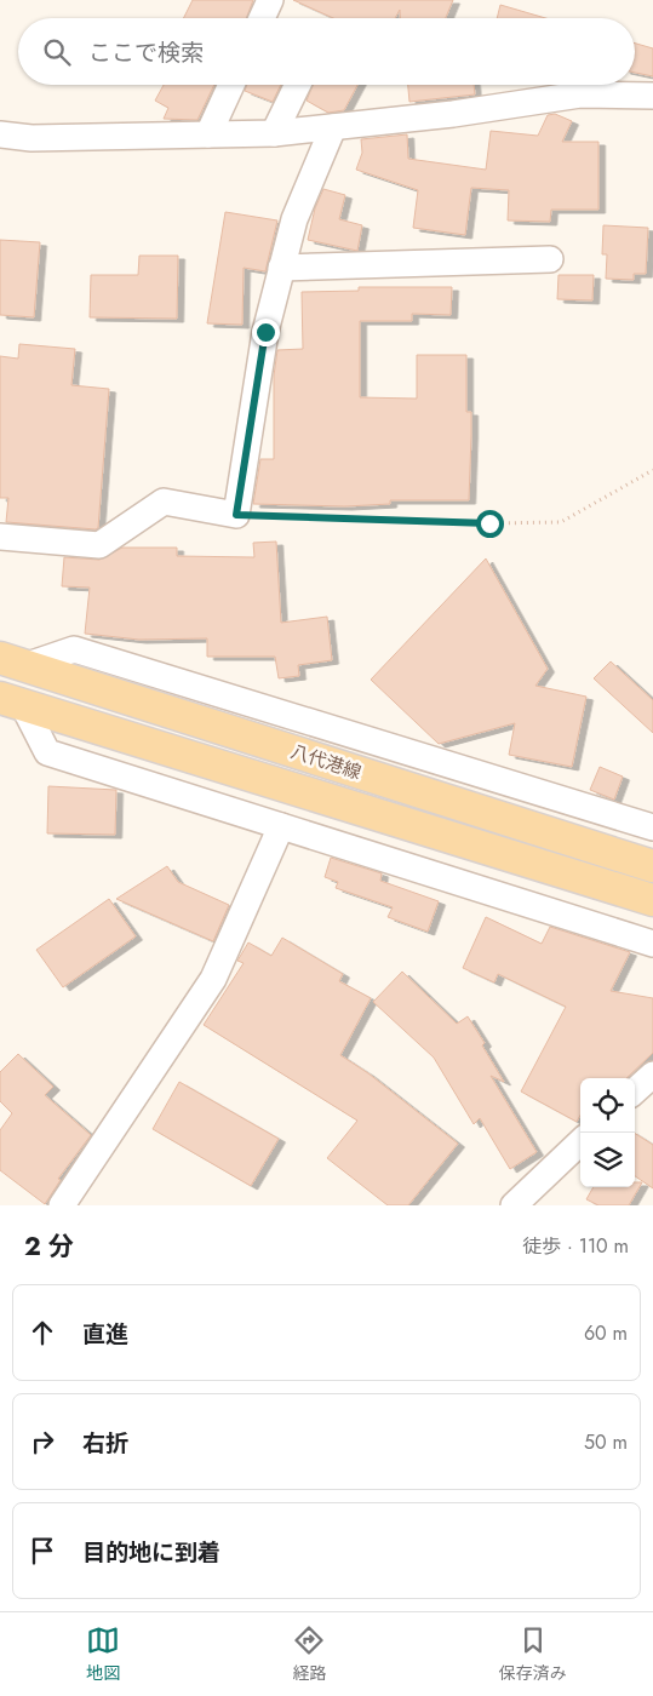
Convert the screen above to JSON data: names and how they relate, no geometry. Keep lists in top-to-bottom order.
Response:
{
  "streets": {
    "main road": ["八代港線"]
  },
  "page": {
    "search": "ここで検索",
    "heading": ["2 分", "徒歩 · 110 m"],
    "list": [
      ["直進", "60 m"],
      ["右折", "50 m"],
      "目的地に到着"
    ],
    "nav": ["地図", "経路", "保存済み"]
  }
}
